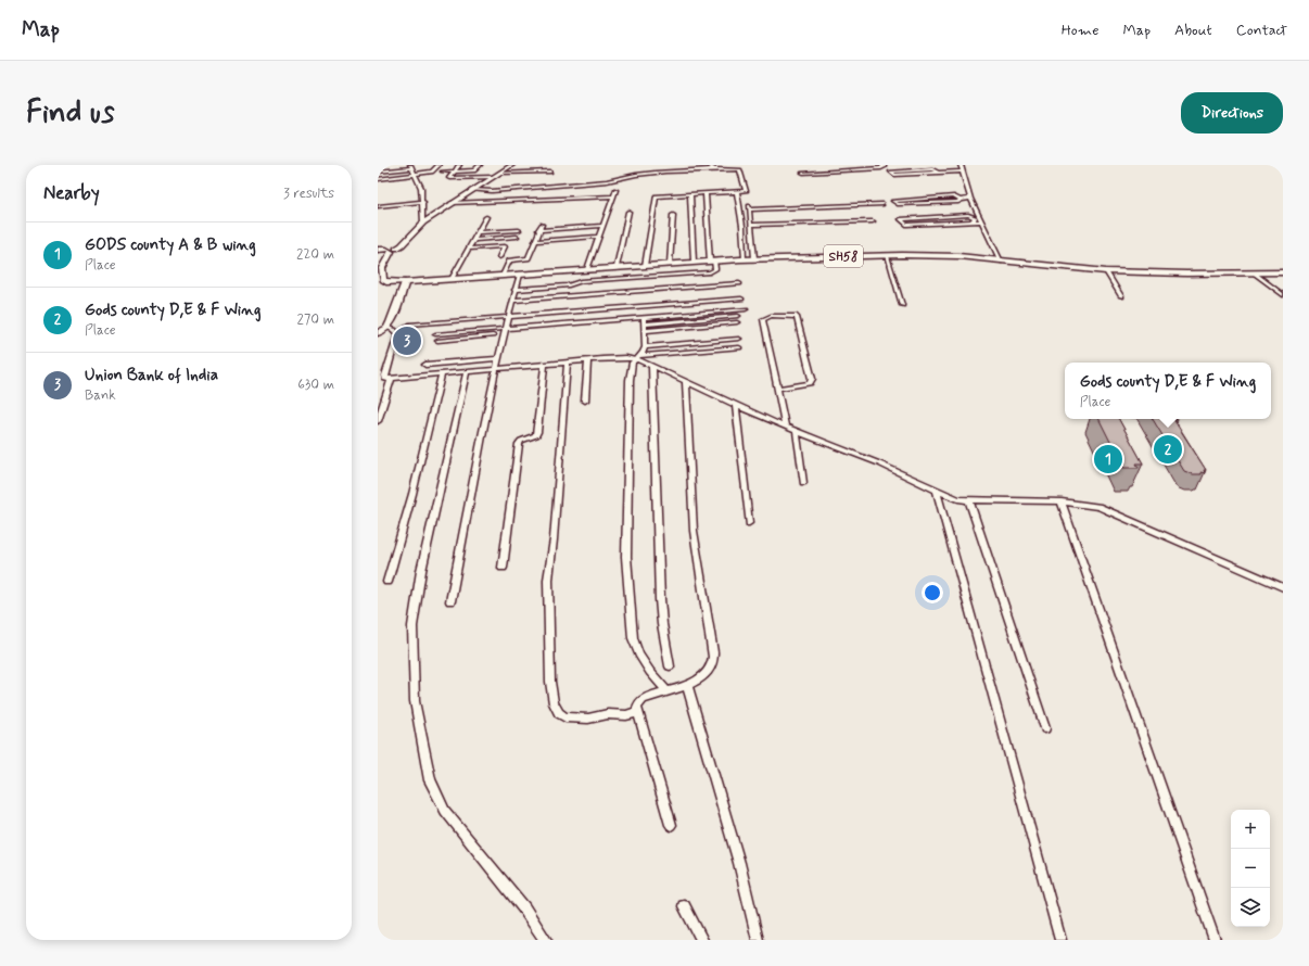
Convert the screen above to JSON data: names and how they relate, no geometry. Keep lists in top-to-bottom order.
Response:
{
  "streets": {
    "main road": ["SH58"]
  },
  "page": {
    "header": "Map",
    "nav": [
      "Home",
      "Map",
      "About",
      "Contact"
    ],
    "buttons": "Directions",
    "title": "Find us",
    "heading": ["Nearby", "3 results"],
    "list": [
      {
        "mark": "1",
        "name": "GODS county A & B wing",
        "note": "Place",
        "value": "220 m"
      },
      {
        "mark": "2",
        "name": "Gods county D,E & F Wing",
        "note": "Place",
        "value": "270 m"
      },
      {
        "mark": "3",
        "name": "Union Bank of India",
        "note": "Bank",
        "value": "630 m"
      }
    ],
    "pins": ["3", "2", "1"],
    "popup": ["Gods county D,E & F Wing", "Place"],
    "map_buttons": ["+", "−"]
  }
}
